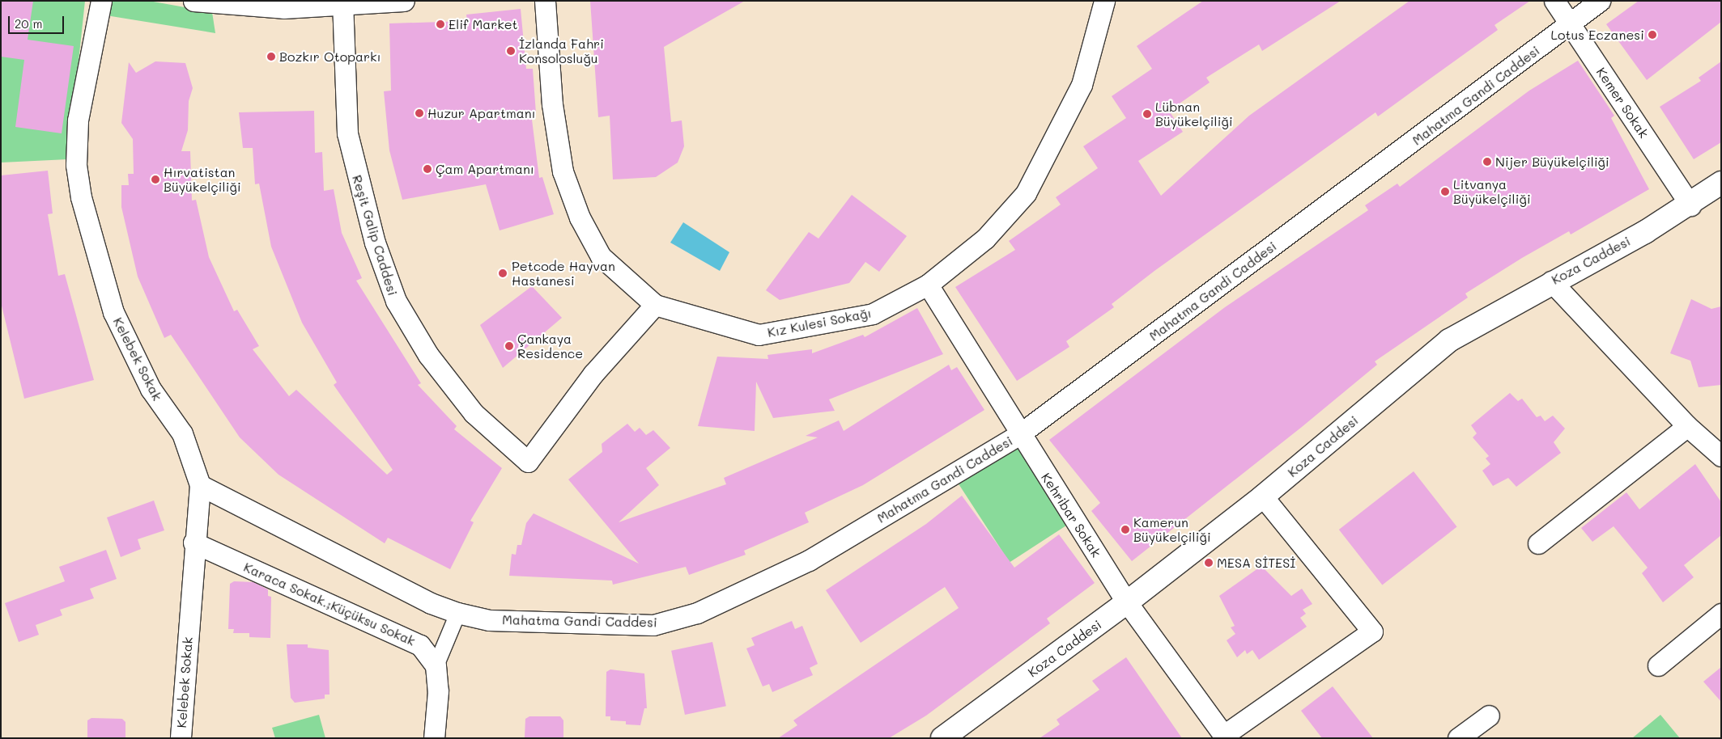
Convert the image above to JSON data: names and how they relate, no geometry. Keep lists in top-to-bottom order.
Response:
{
  "streets": {
    "street": [
      "Mahatma Gandi Caddesi",
      "Kemer Sokak",
      "Reşit Galip Caddesi",
      "Koza Caddesi",
      "Kız Kulesi Sokağı",
      "Kelebek Sokak",
      "Kehribar Sokak",
      "Karaca Sokak.;Küçüksu Sokak"
    ]
  },
  "crossings": [
    ["Mahatma Gandi Caddesi", "Kemer Sokak"],
    ["Mahatma Gandi Caddesi", "Kelebek Sokak"],
    ["Mahatma Gandi Caddesi", "Kehribar Sokak"],
    ["Kemer Sokak", "Koza Caddesi"],
    ["Reşit Galip Caddesi", "Kız Kulesi Sokağı"],
    ["Koza Caddesi", "Kehribar Sokak"],
    ["Kız Kulesi Sokağı", "Kehribar Sokak"],
    ["Kelebek Sokak", "Karaca Sokak.;Küçüksu Sokak"]
  ],
  "places": [
    "Elif Market",
    "Lotus Eczanesi",
    "İzlanda Fahri Konsolosluğu",
    "Bozkır Otoparkı",
    "Huzur Apartmanı",
    "Lübnan Büyükelçiliği",
    "Nijer Büyükelçiliği",
    "Çam Apartmanı",
    "Hırvatistan Büyükelçiliği",
    "Litvanya Büyükelçiliği",
    "Petcode Hayvan Hastanesi",
    "Çankaya Residence",
    "Kamerun Büyükelçiliği",
    "MESA SİTESİ"
  ],
  "scale_bar": "20 m"
}
